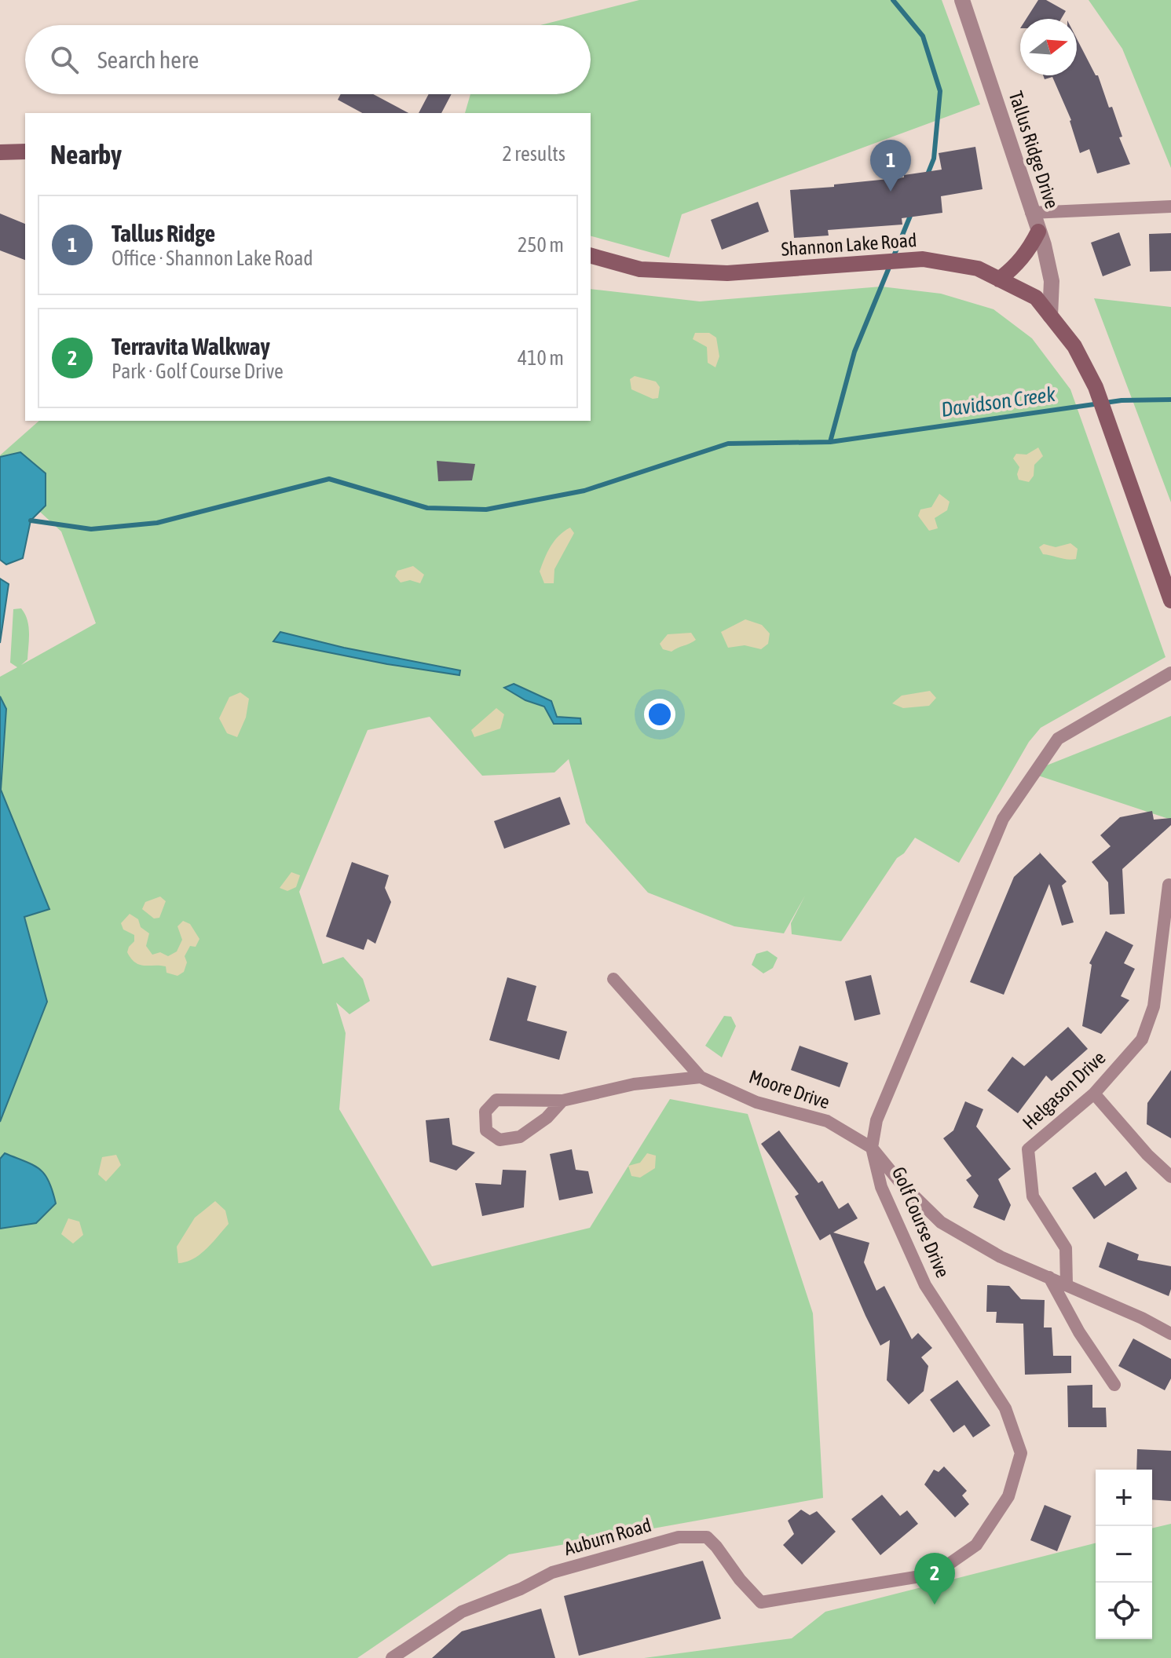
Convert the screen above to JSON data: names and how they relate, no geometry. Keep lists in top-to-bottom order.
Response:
{
  "streets": {
    "main road": ["Shannon Lake Road"],
    "street": [
      "Tallus Ridge Drive",
      "Moore Drive",
      "Helgason Drive",
      "Golf Course Drive",
      "Auburn Road"
    ]
  },
  "crossings": [
    ["Tallus Ridge Drive", "Shannon Lake Road"],
    ["Moore Drive", "Helgason Drive"],
    ["Moore Drive", "Golf Course Drive"],
    ["Golf Course Drive", "Auburn Road"]
  ],
  "water": ["Davidson Creek"],
  "north": "right",
  "page": {
    "search": "Search here",
    "heading": ["Nearby", "2 results"],
    "pins": ["1", "2"],
    "list": [
      {
        "mark": "1",
        "name": "Tallus Ridge",
        "note": "Office · Shannon Lake Road",
        "value": "250 m"
      },
      {
        "mark": "2",
        "name": "Terravita Walkway",
        "note": "Park · Golf Course Drive",
        "value": "410 m"
      }
    ],
    "map_buttons": ["+", "−"]
  }
}
